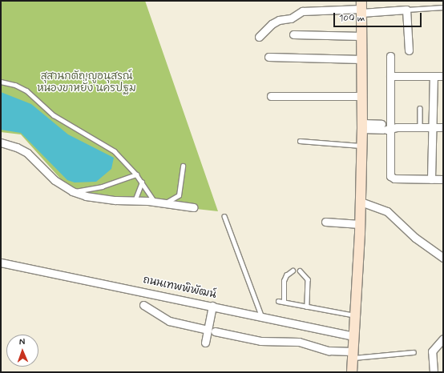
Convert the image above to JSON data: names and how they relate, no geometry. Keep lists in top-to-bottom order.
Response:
{
  "streets": {
    "street": ["ถนนเทพพิพัฒน์"]
  },
  "parks": ["สุสานกตัญญูอนุสรณ์ หนองขาหยั่ง นครปฐม"],
  "scale_bar": "100 m",
  "north": "top"
}
